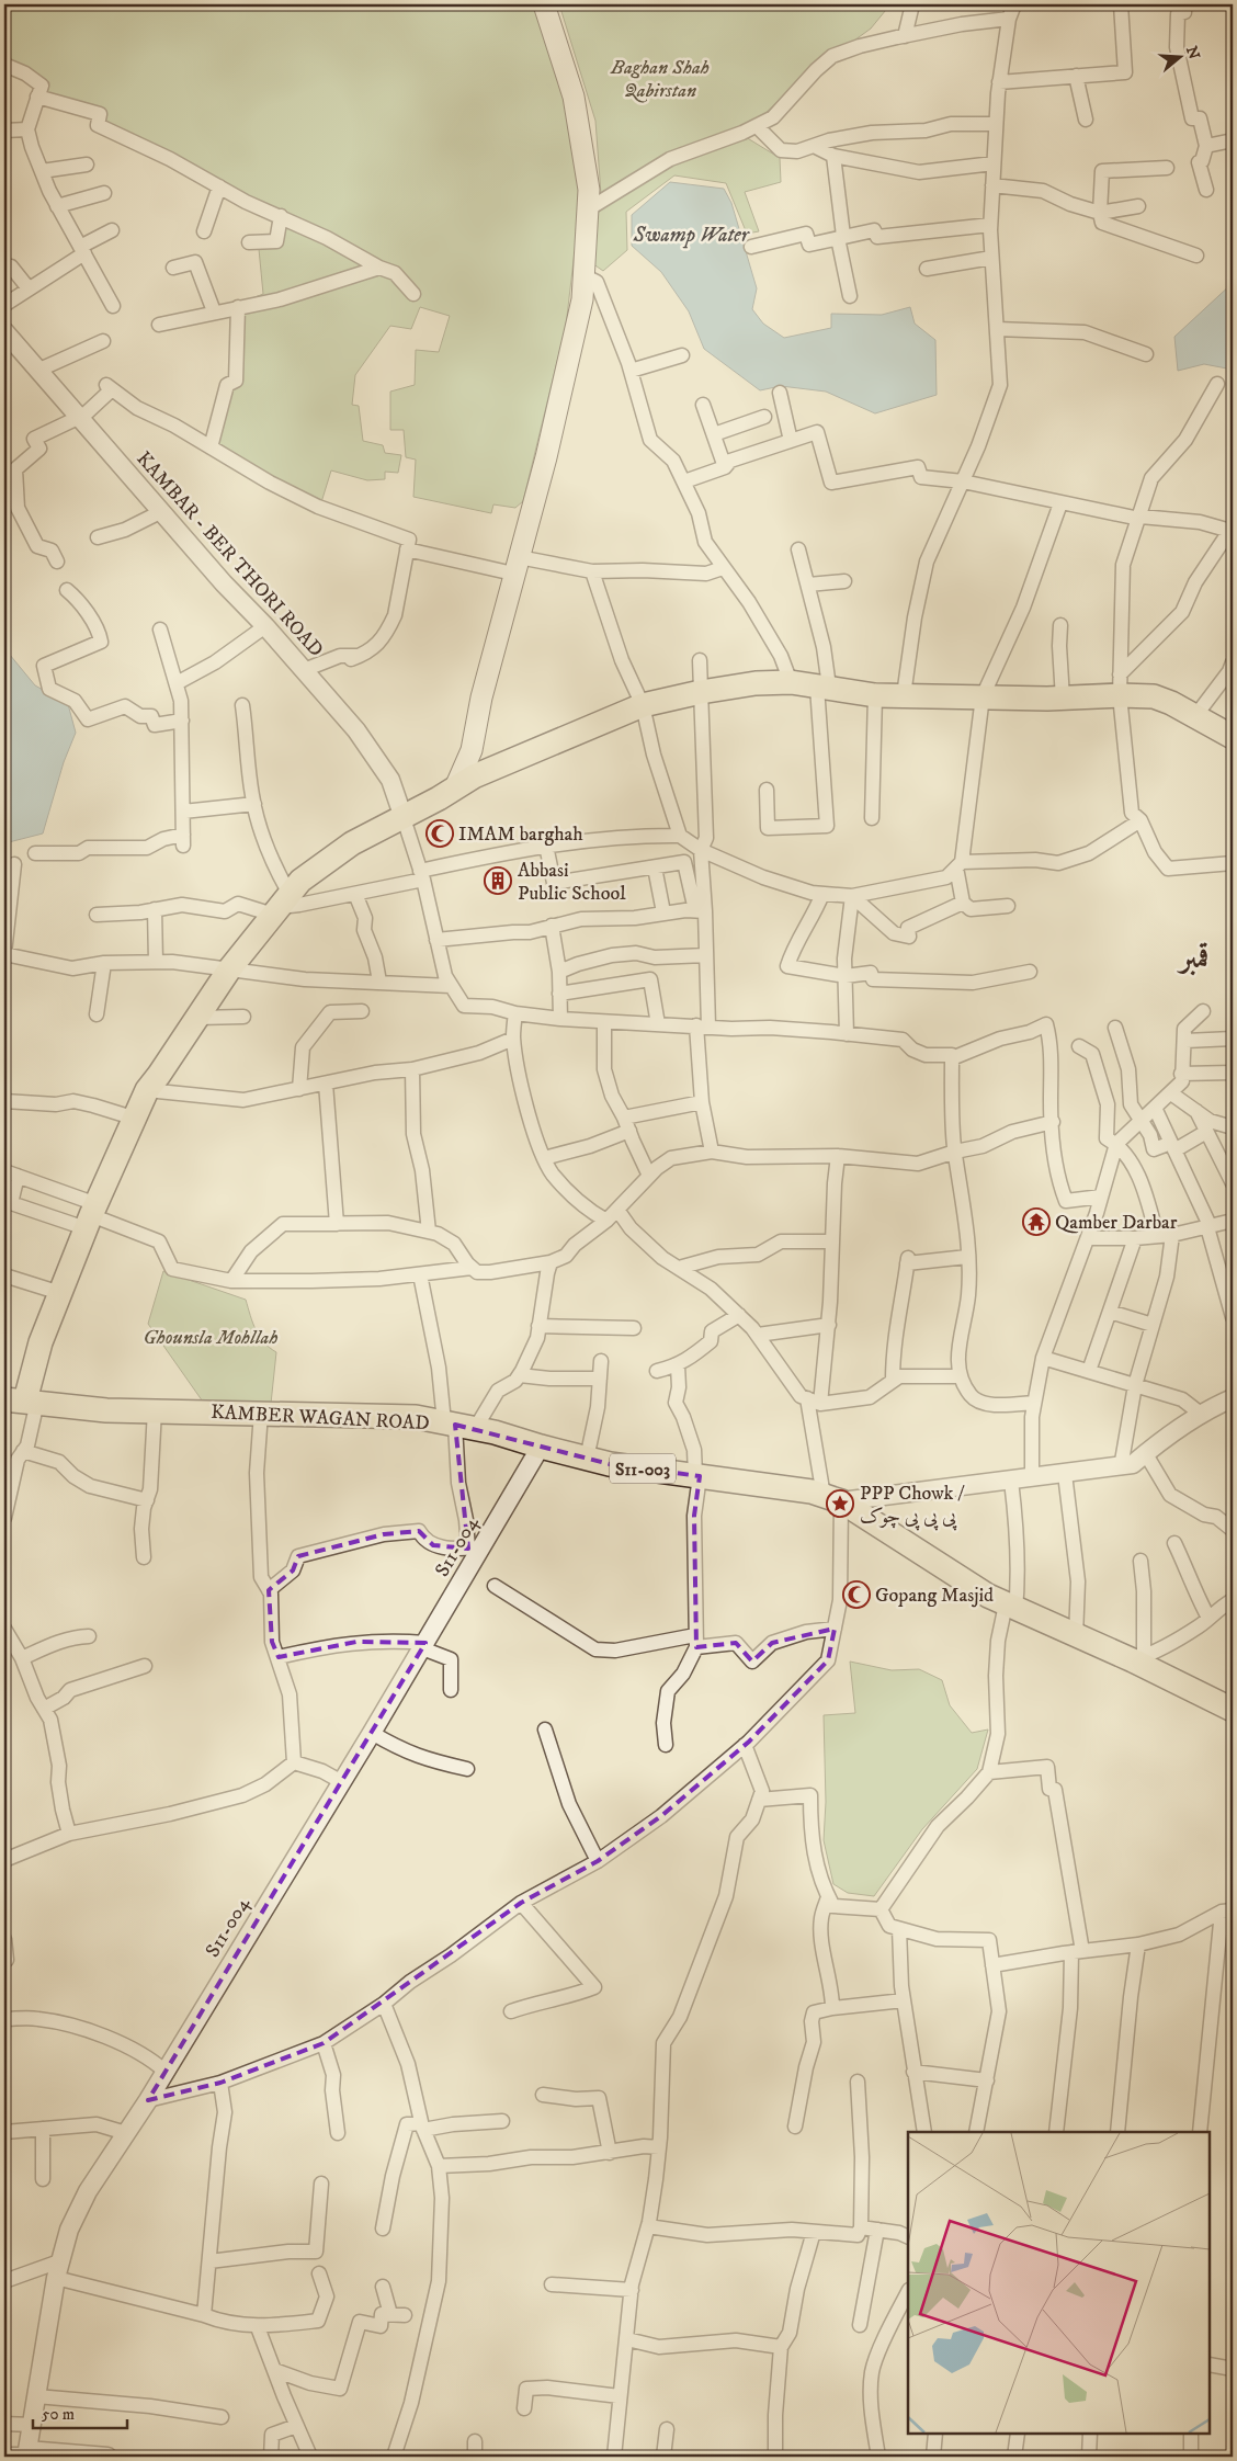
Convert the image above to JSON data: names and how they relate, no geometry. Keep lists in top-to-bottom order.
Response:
{
  "streets": {
    "main road": ["KAMBER WAGAN ROAD", "S11-003"],
    "street": ["KAMBAR - BER THORI ROAD", "S11-004"]
  },
  "crossings": [
    ["KAMBER WAGAN ROAD", "S11-004"]
  ],
  "districts": ["قمبر"],
  "water": ["Swamp Water"],
  "parks": ["Baghan Shah Qabirstan", "Ghounsla Mohllah"],
  "places": {
    "mosque": ["IMAM barghah", "Gopang Masjid"],
    "building": ["Abbasi Public School"],
    "temple": ["Qamber Darbar"],
    "place": ["PPP Chowk / پی پی پی چوک"]
  },
  "scale_bar": "50 m",
  "north": "right"
}
